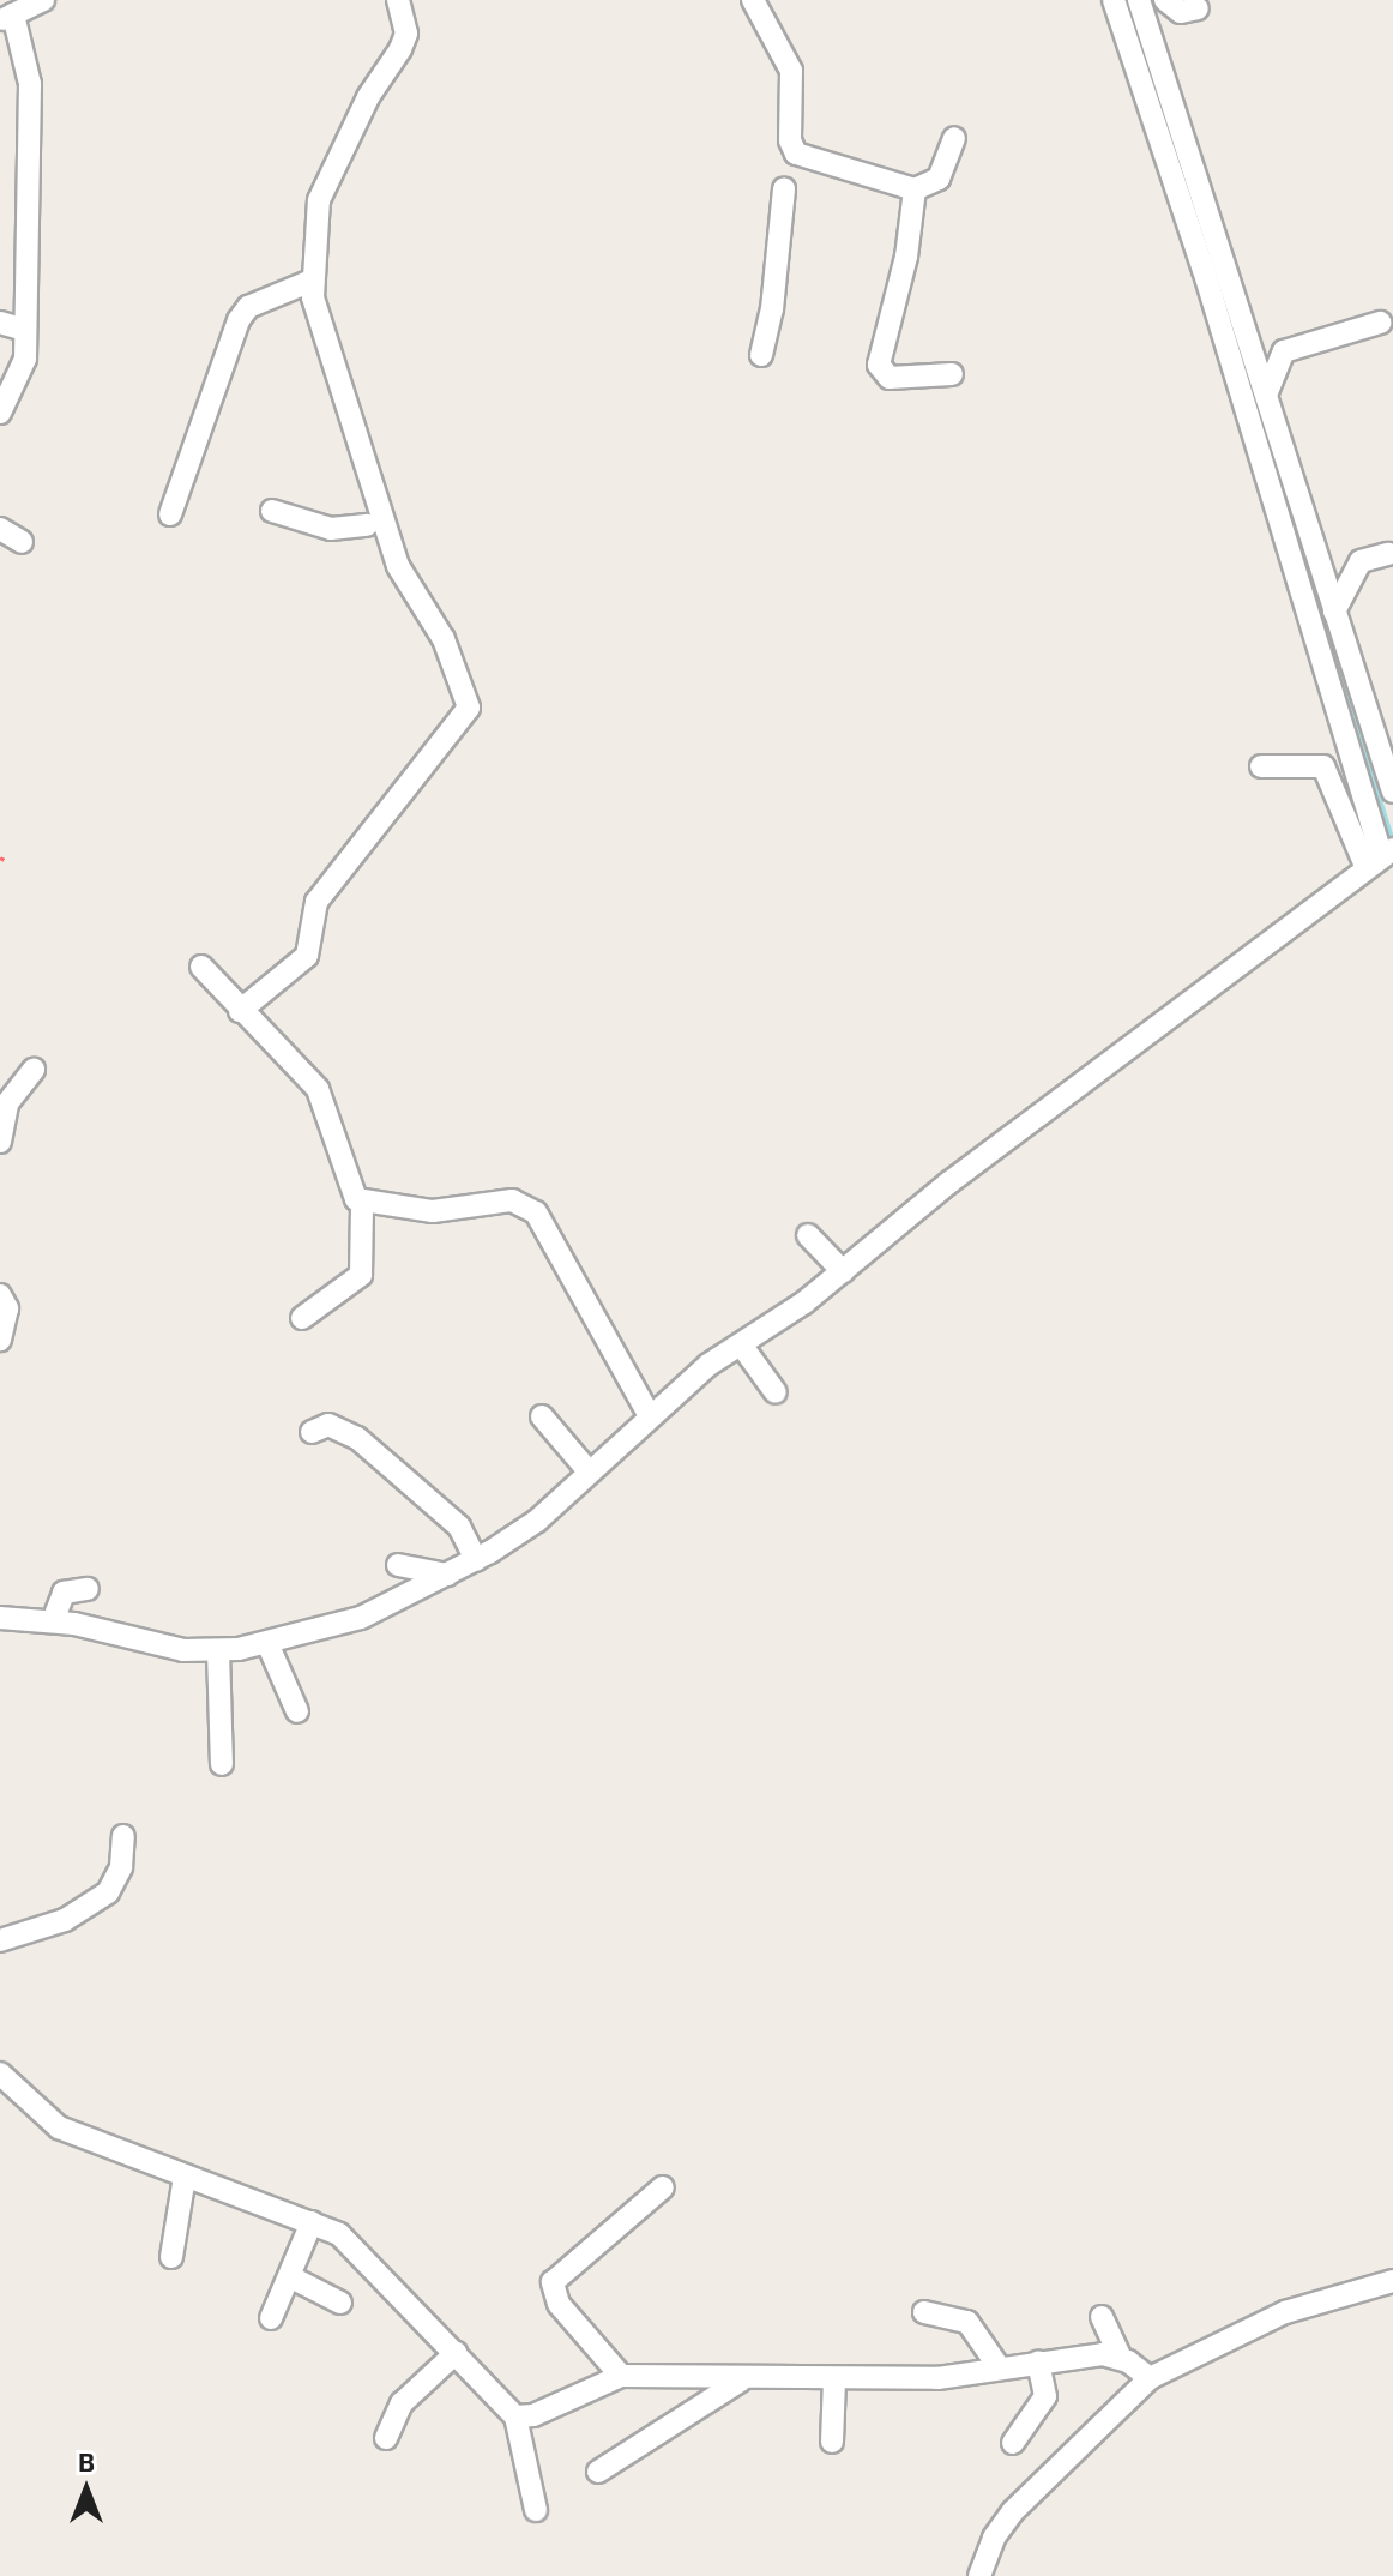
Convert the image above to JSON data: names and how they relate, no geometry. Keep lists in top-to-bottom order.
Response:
{
  "north": "top"
}
